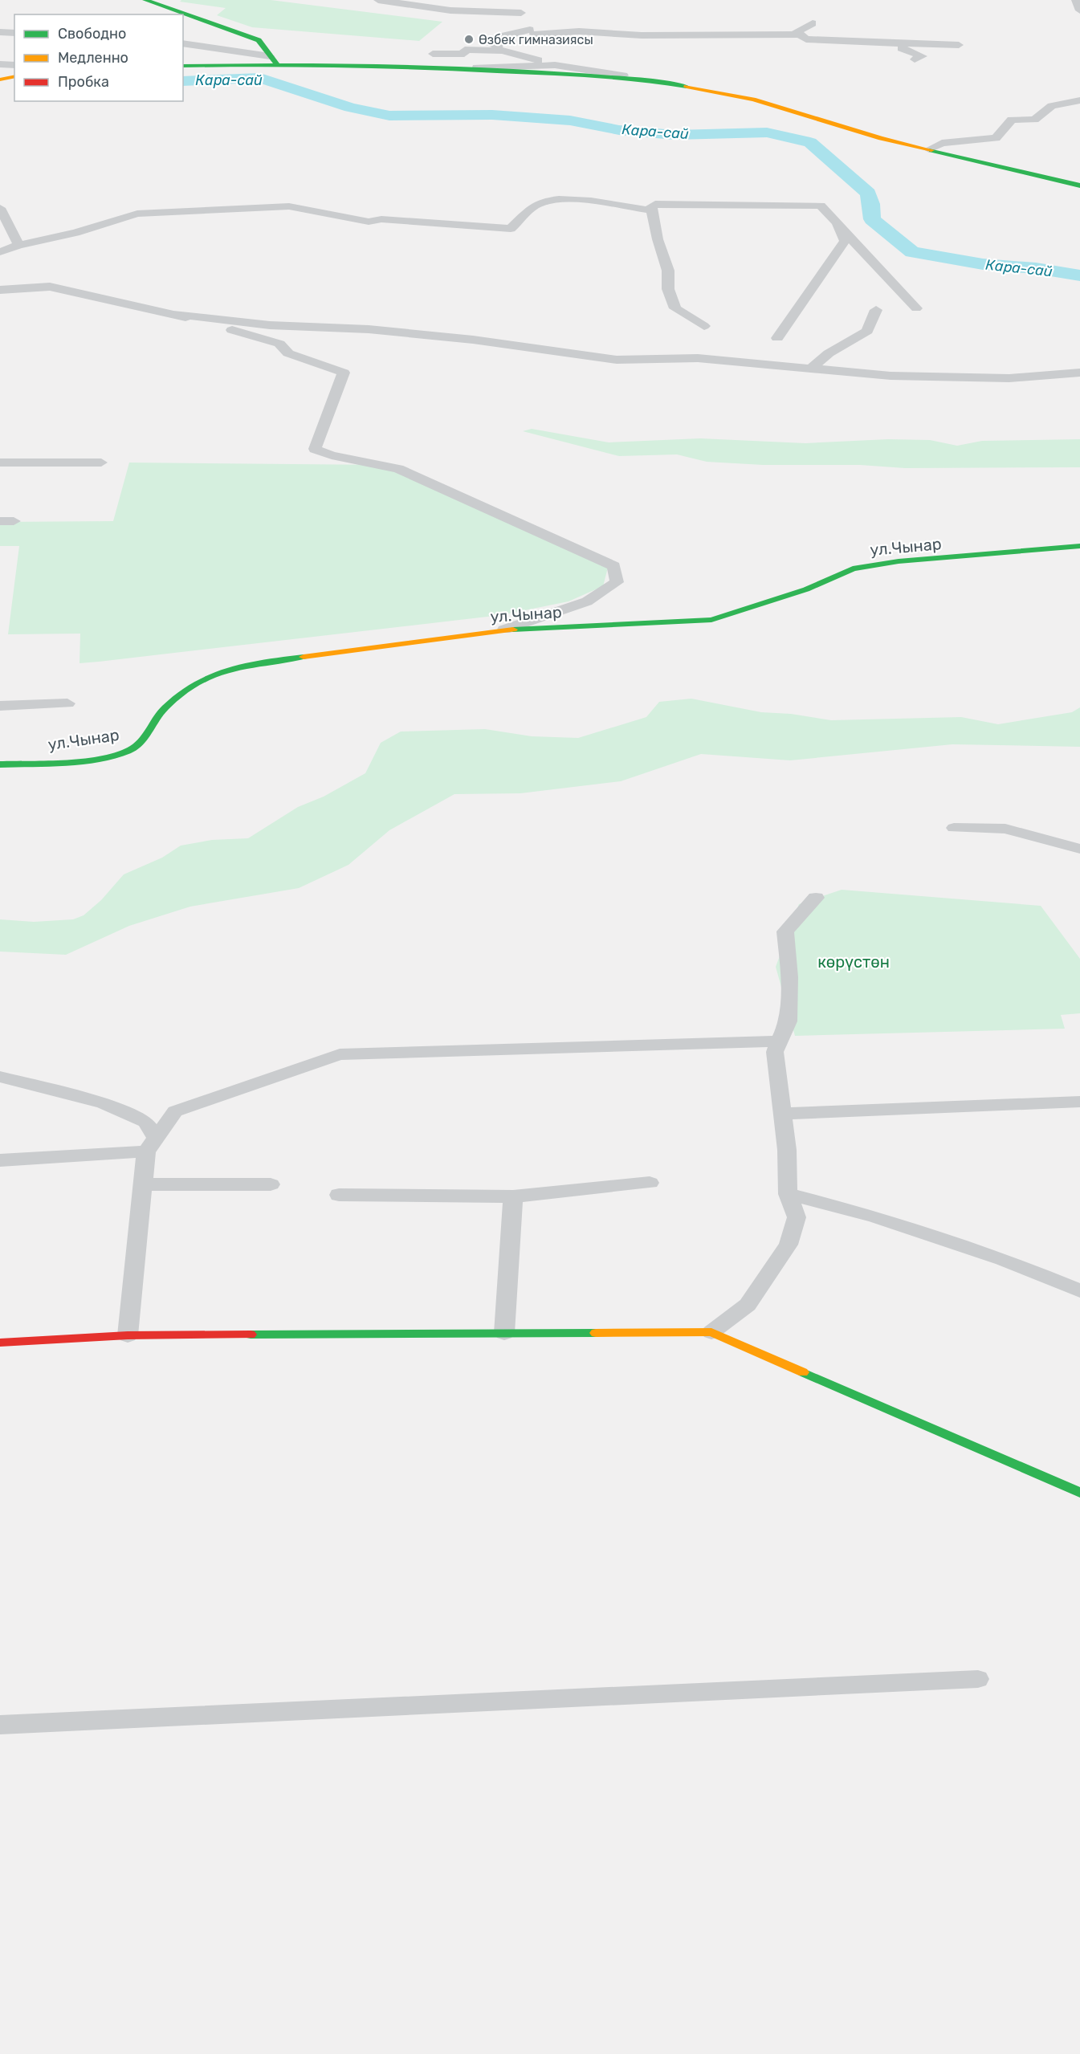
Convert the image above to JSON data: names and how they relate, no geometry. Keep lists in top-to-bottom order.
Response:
{
  "streets": {
    "street": ["ул.Чынар"]
  },
  "water": ["Кара-сай"],
  "parks": ["көрүстөн"],
  "places": ["Өзбек гимназиясы"],
  "legend": ["Свободно", "Медленно", "Пробка"]
}
